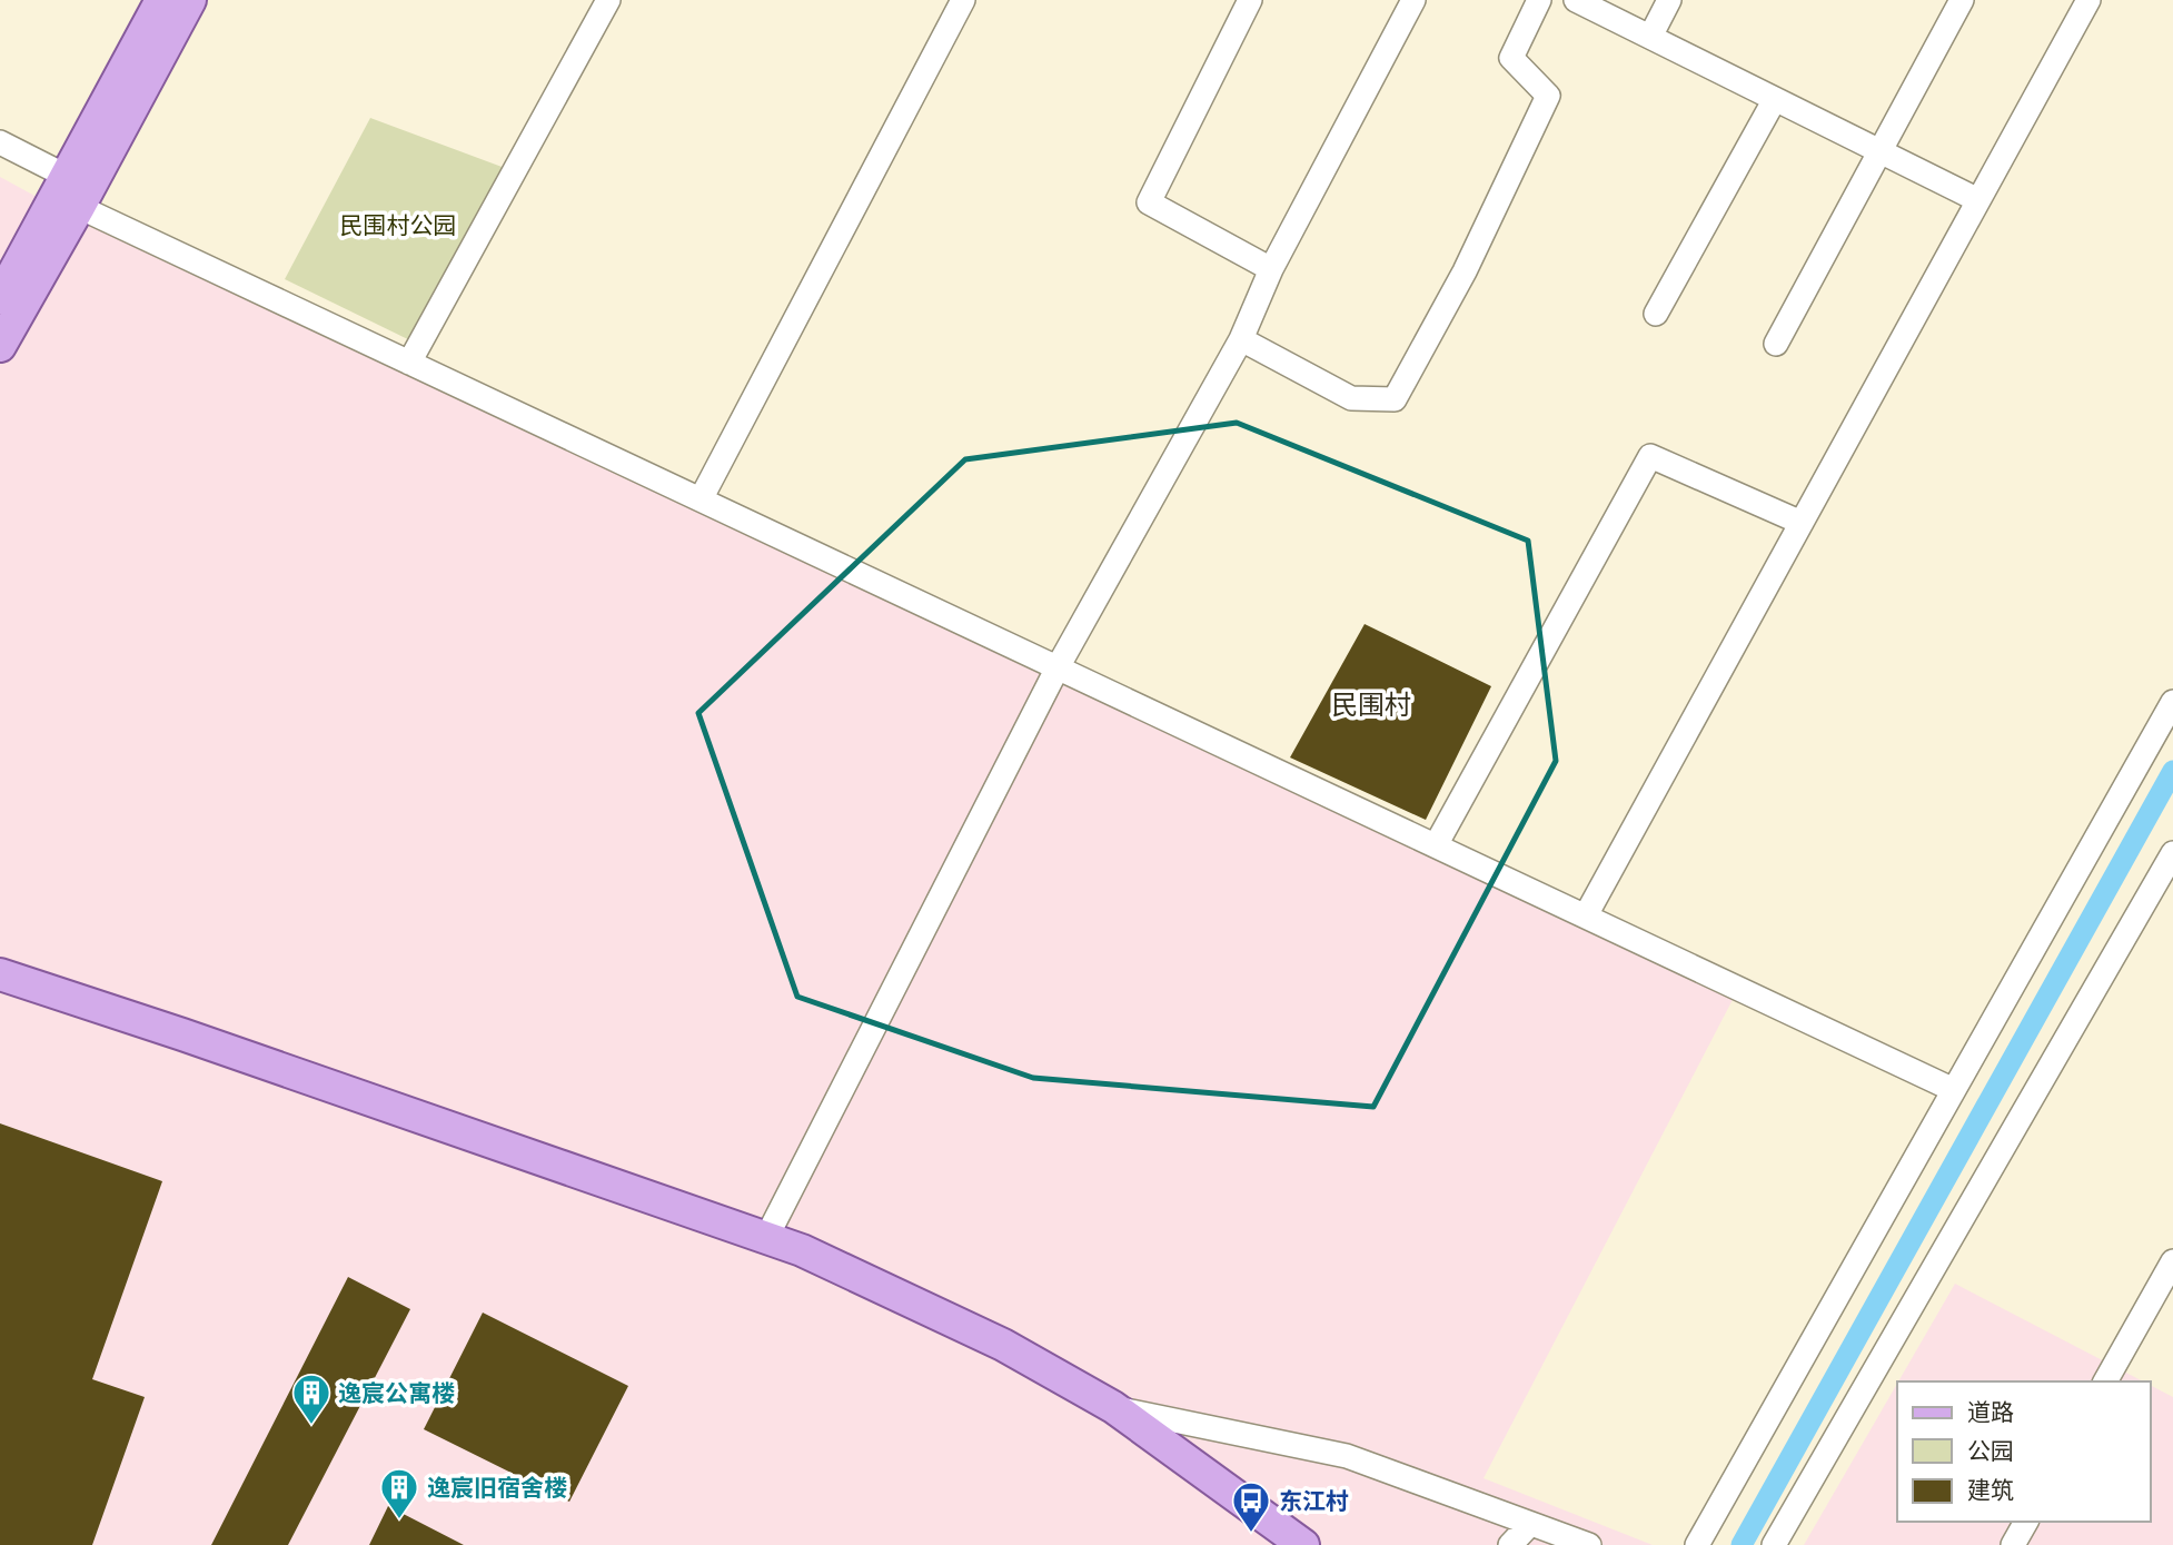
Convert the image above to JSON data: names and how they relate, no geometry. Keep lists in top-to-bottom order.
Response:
{
  "districts": ["民围村"],
  "parks": ["民围村公园"],
  "places": {
    "building": ["逸宸公寓楼", "逸宸旧宿舍楼"],
    "bus stop": ["东江村"]
  },
  "legend": ["道路", "公园", "建筑"]
}
